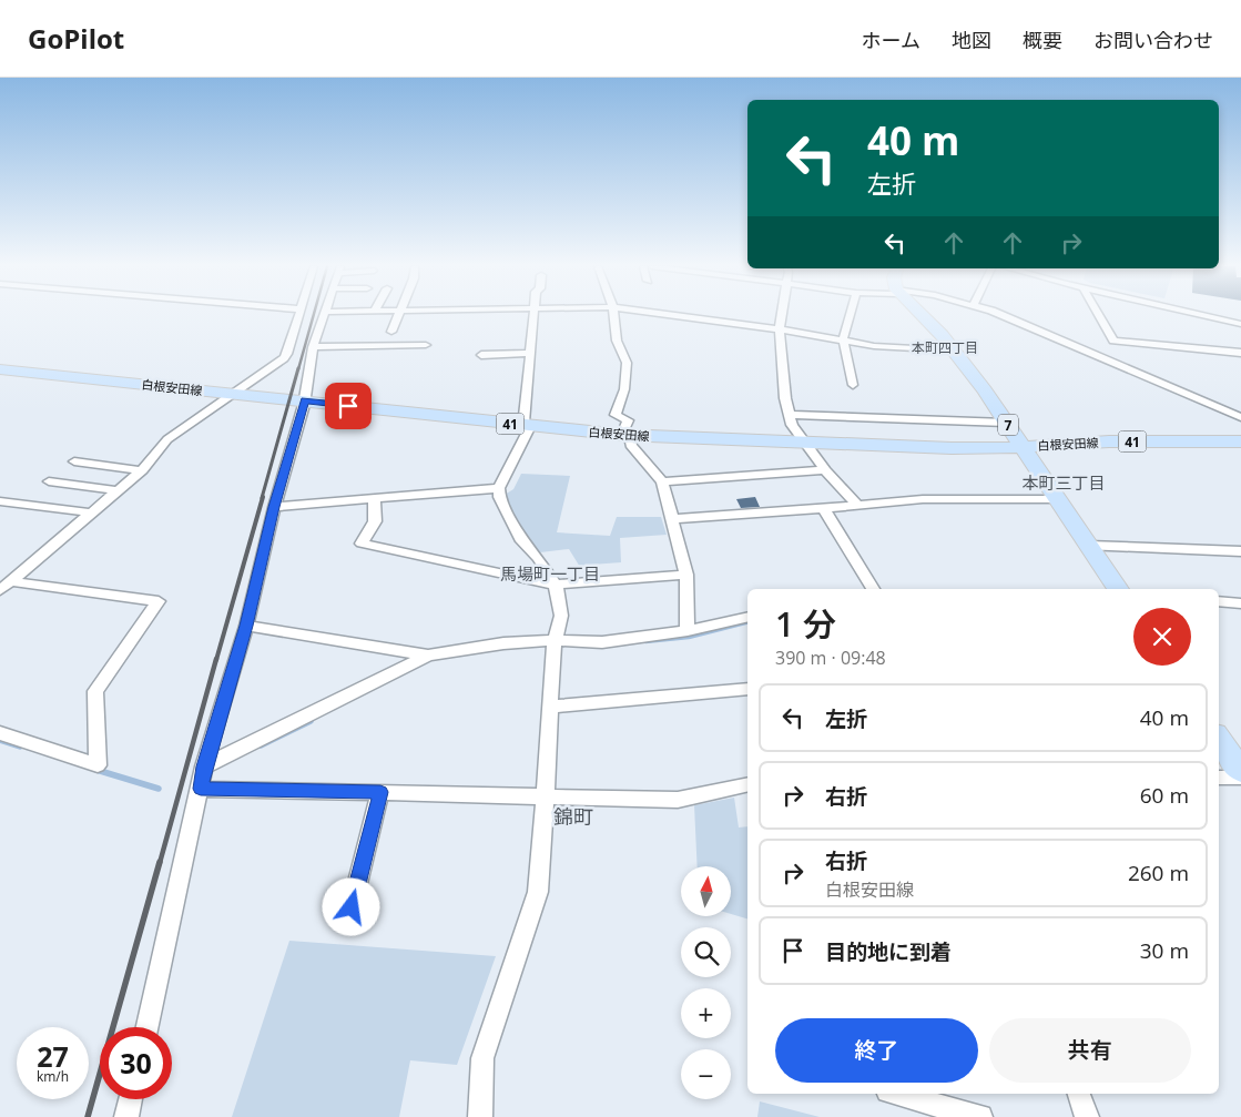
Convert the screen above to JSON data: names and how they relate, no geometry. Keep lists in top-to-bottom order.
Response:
{
  "streets": {
    "main road": ["白根安田線", "41", "7"]
  },
  "crossings": [
    ["白根安田線", "7"]
  ],
  "districts": [
    "本町四丁目",
    "本町三丁目",
    "馬場町一丁目",
    "錦町"
  ],
  "north": "top",
  "page": {
    "header": "GoPilot",
    "nav": [
      "ホーム",
      "地図",
      "概要",
      "お問い合わせ"
    ],
    "turn": ["40 m", "左折"],
    "heading": ["1 分", "390 m · 09:48"],
    "list": [
      {
        "name": "左折",
        "value": "40 m"
      },
      {
        "name": "右折",
        "value": "60 m"
      },
      {
        "name": "右折",
        "note": "白根安田線",
        "value": "260 m"
      },
      {
        "name": "目的地に到着",
        "value": "30 m"
      }
    ],
    "map_buttons": ["+", "−"],
    "buttons": ["終了", "共有"],
    "speed": "27 km/h",
    "limit": "30"
  }
}
